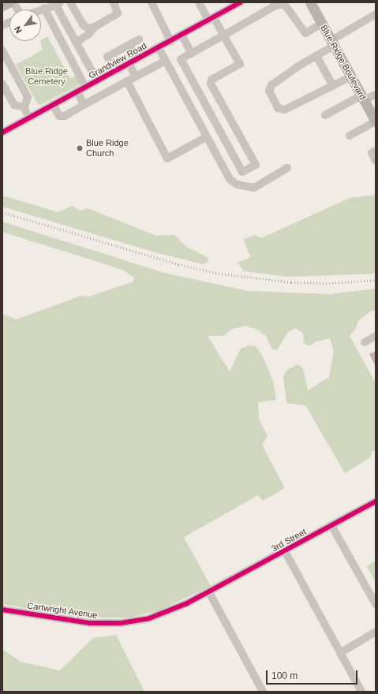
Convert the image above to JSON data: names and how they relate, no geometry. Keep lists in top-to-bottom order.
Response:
{
  "streets": {
    "main road": ["Blue Ridge Boulevard"],
    "street": ["Grandview Road", "3rd Street", "Cartwright Avenue"]
  },
  "crossings": [
    ["3rd Street", "Cartwright Avenue"]
  ],
  "parks": ["Blue Ridge Cemetery"],
  "places": ["Blue Ridge Church"],
  "scale_bar": "100 m",
  "north": "bottom left"
}
